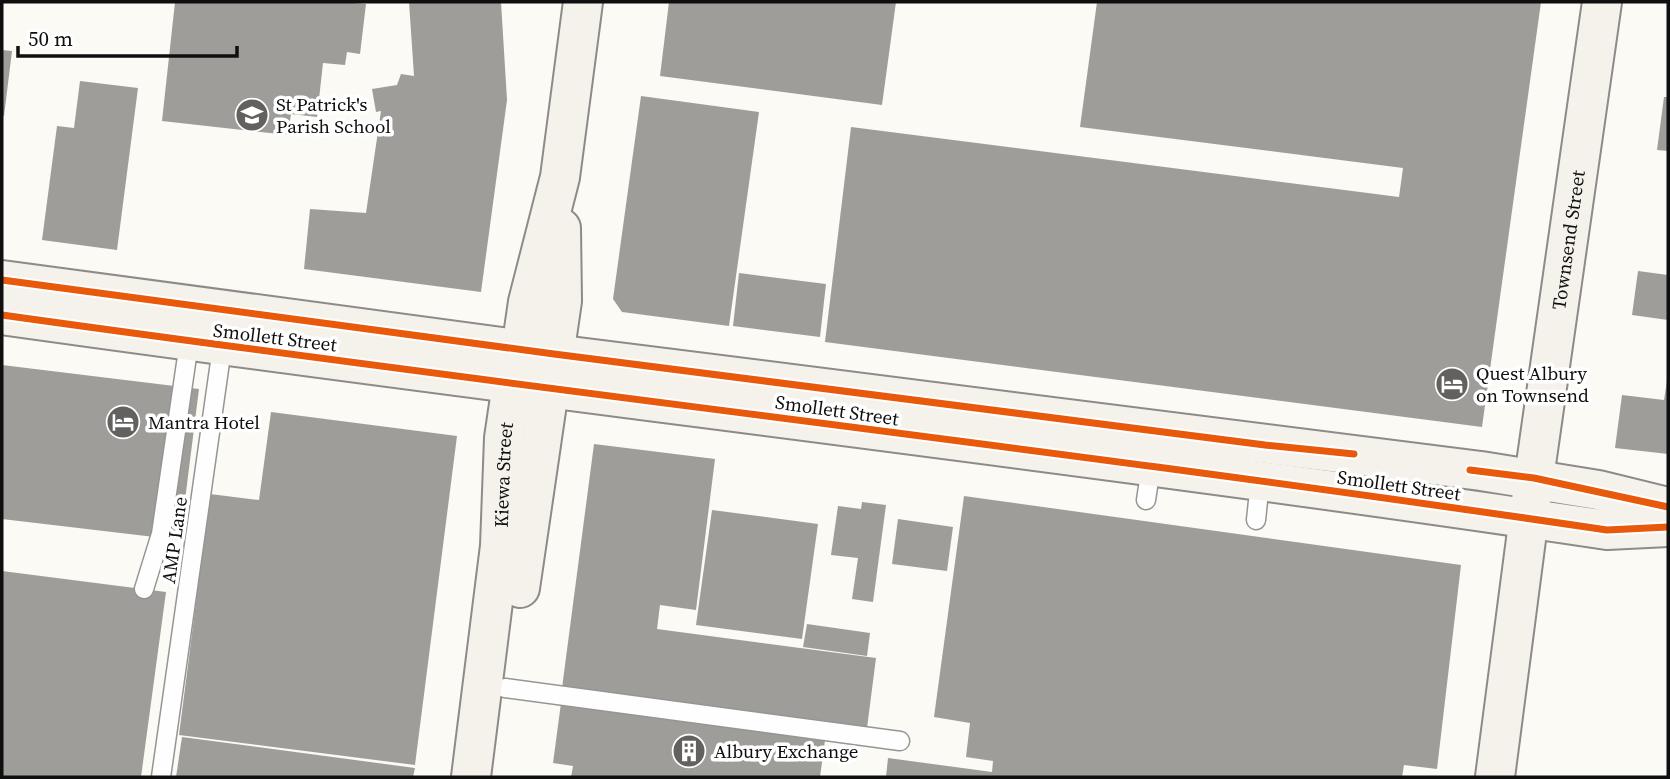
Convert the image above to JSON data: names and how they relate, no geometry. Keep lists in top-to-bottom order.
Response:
{
  "streets": {
    "street": ["Townsend Street", "Smollett Street", "Kiewa Street"],
    "lane": ["AMP Lane"]
  },
  "crossings": [
    ["Townsend Street", "Smollett Street"],
    ["Smollett Street", "Kiewa Street"],
    ["Smollett Street", "AMP Lane"]
  ],
  "places": {
    "school or university": ["St Patrick's Parish School"],
    "hotel": ["Quest Albury on Townsend", "Mantra Hotel"],
    "building": ["Albury Exchange"]
  },
  "scale_bar": "50 m"
}
